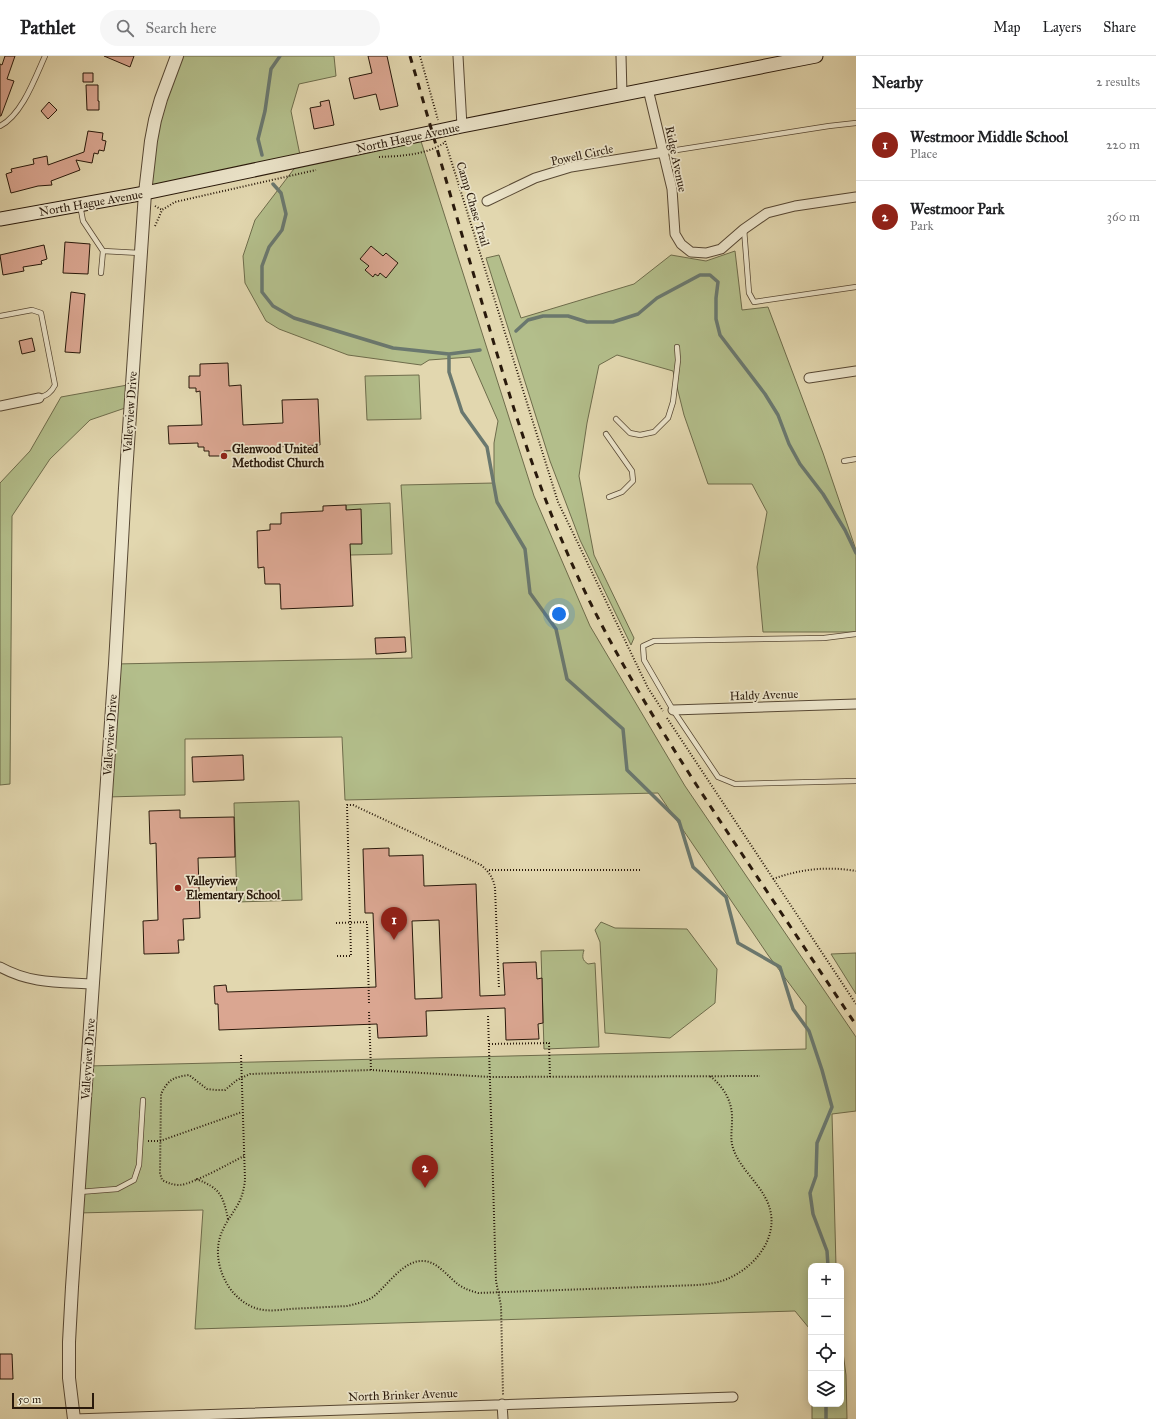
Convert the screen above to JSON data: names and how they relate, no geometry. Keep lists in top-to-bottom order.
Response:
{
  "streets": {
    "main road": ["North Hague Avenue"],
    "street": [
      "Powell Circle",
      "Ridge Avenue",
      "Valleyview Drive",
      "Haldy Avenue",
      "North Brinker Avenue"
    ],
    "path": ["Camp Chase Trail"]
  },
  "crossings": [
    ["North Hague Avenue", "Ridge Avenue"],
    ["North Hague Avenue", "Camp Chase Trail"],
    ["North Hague Avenue", "Valleyview Drive"],
    ["Powell Circle", "Ridge Avenue"],
    ["Valleyview Drive", "North Brinker Avenue"]
  ],
  "places": ["Glenwood United Methodist Church", "Valleyview Elementary School"],
  "scale_bar": "50 m",
  "page": {
    "header": "Pathlet",
    "search": "Search here",
    "nav": ["Map", "Layers", "Share"],
    "heading": ["Nearby", "2 results"],
    "list": [
      {
        "mark": "1",
        "name": "Westmoor Middle School",
        "note": "Place",
        "value": "220 m"
      },
      {
        "mark": "2",
        "name": "Westmoor Park",
        "note": "Park",
        "value": "360 m"
      }
    ],
    "pins": ["1", "2"],
    "map_buttons": ["+", "−"],
    "scale": "50 m"
  }
}
